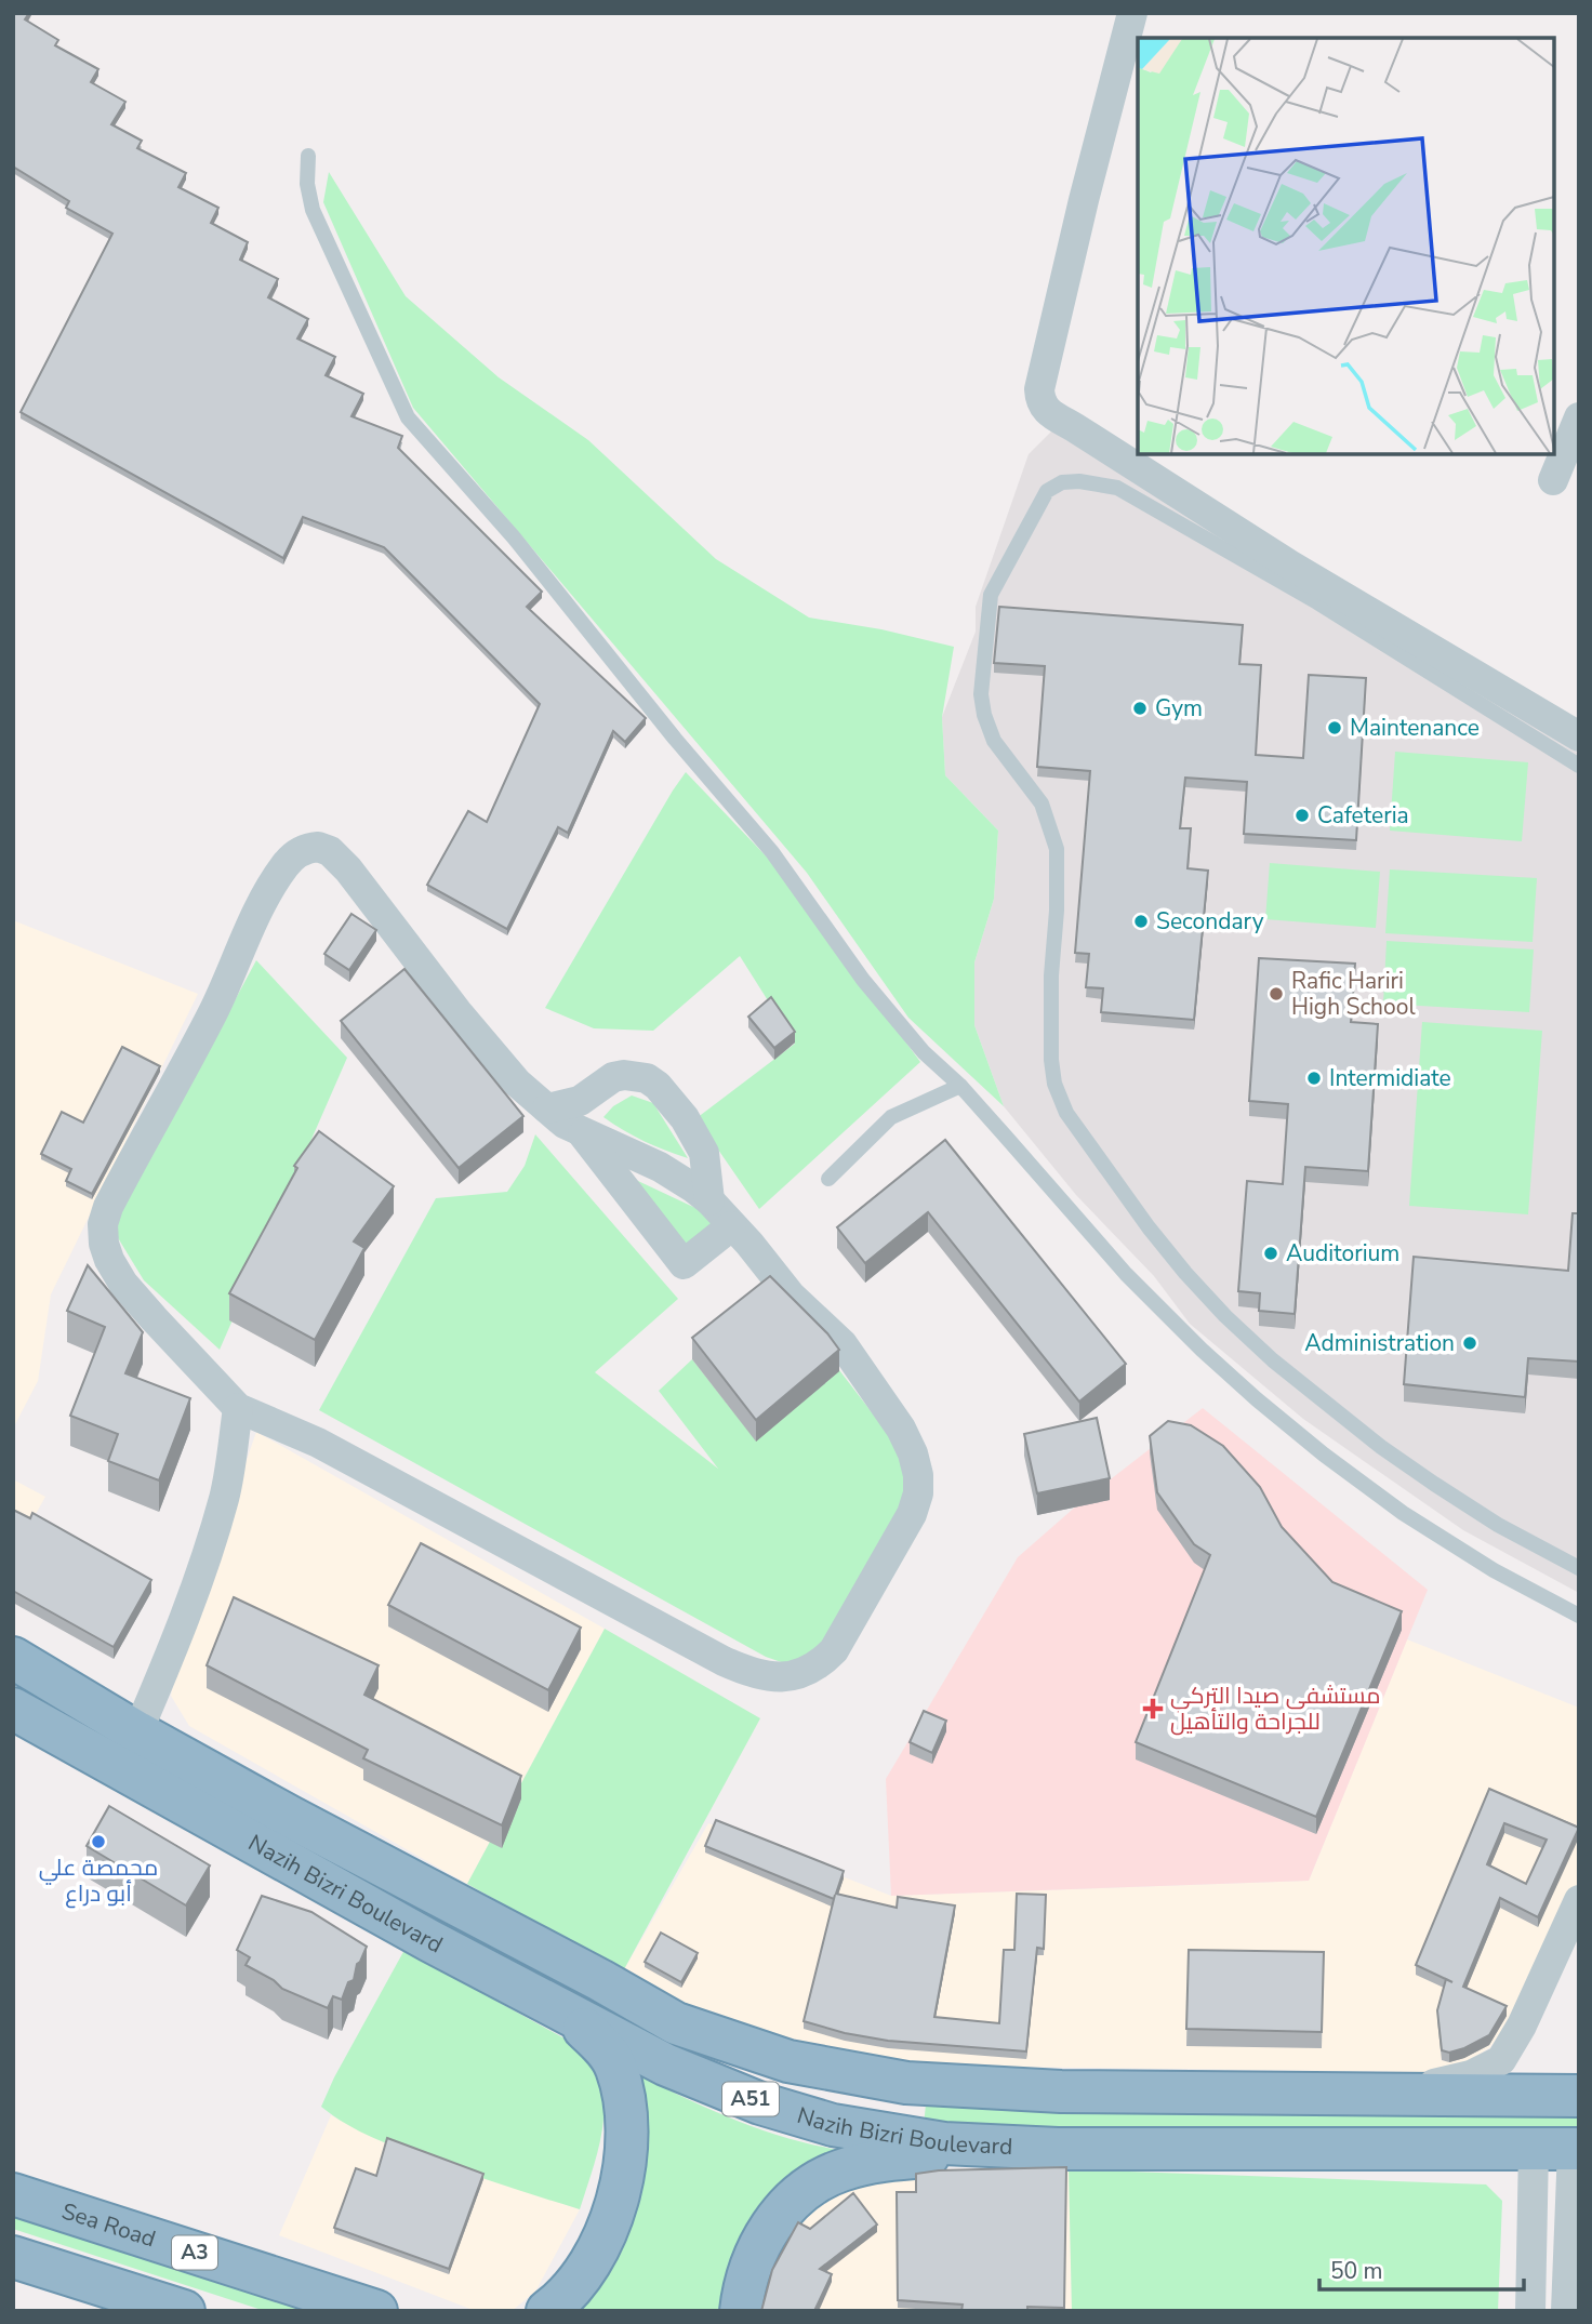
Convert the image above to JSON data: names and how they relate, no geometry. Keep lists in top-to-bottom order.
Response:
{
  "streets": {
    "highway": [
      "Nazih Bizri Boulevard",
      "A51",
      "Sea Road",
      "A3"
    ]
  },
  "places": {
    "other": [
      "Gym",
      "Maintenance",
      "Cafeteria",
      "Secondary",
      "Rafic Hariri High School",
      "Intermidiate",
      "Auditorium",
      "Administration",
      "محمصة علي أبو دراع"
    ],
    "health": ["مستشفى صيدا التركي للجراحة والتأهيل"]
  },
  "scale_bar": "50 m"
}
